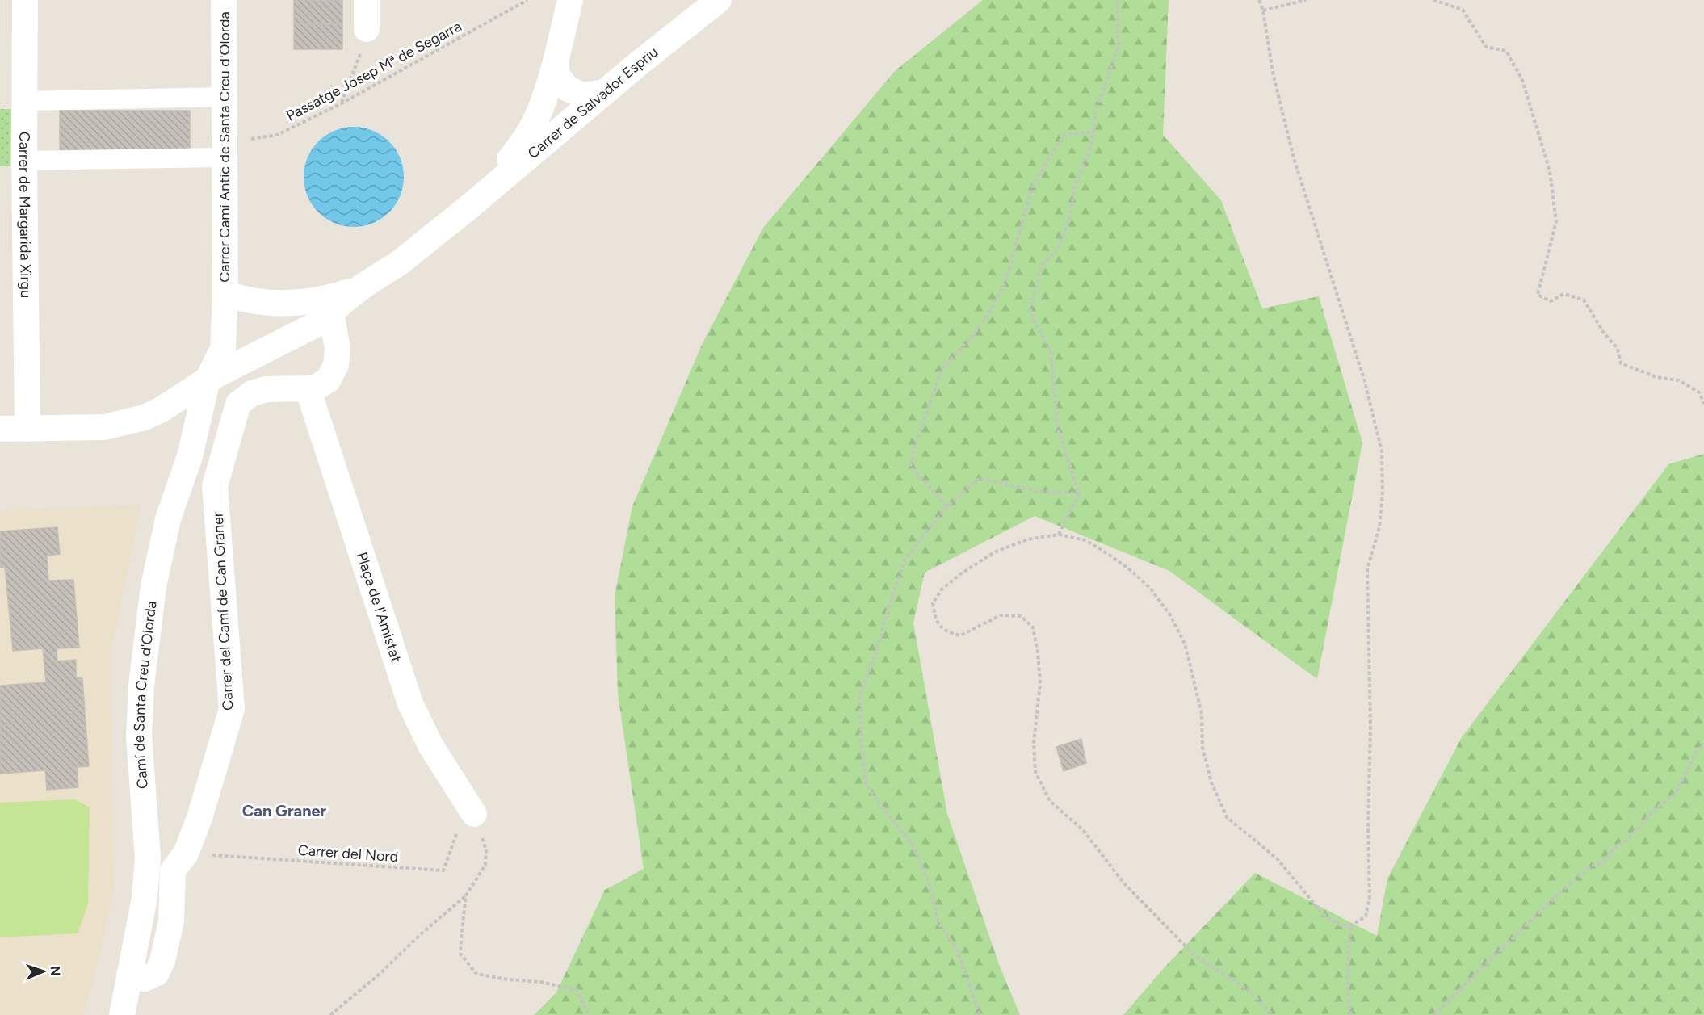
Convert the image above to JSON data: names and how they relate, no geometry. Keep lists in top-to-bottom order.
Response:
{
  "streets": {
    "street": [
      "Carrer de Salvador Espriu",
      "Carrer Camí Antic de Santa Creu d'Olorda",
      "Carrer de Margarida Xirgu",
      "Plaça de l'Amistat",
      "Carrer del Camí de Can Graner",
      "Camí de Santa Creu d'Olorda"
    ],
    "path": ["Passatge Josep Mª de Segarra", "Carrer del Nord"]
  },
  "crossings": [
    ["Passatge Josep Mª de Segarra", "Carrer Camí Antic de Santa Creu d'Olorda"],
    ["Carrer de Salvador Espriu", "Carrer Camí Antic de Santa Creu d'Olorda"],
    ["Carrer de Salvador Espriu", "Carrer del Camí de Can Graner"],
    ["Carrer de Salvador Espriu", "Camí de Santa Creu d'Olorda"],
    ["Carrer Camí Antic de Santa Creu d'Olorda", "Camí de Santa Creu d'Olorda"],
    ["Plaça de l'Amistat", "Carrer del Camí de Can Graner"],
    ["Plaça de l'Amistat", "Carrer del Nord"],
    ["Carrer del Camí de Can Graner", "Camí de Santa Creu d'Olorda"],
    ["Carrer del Camí de Can Graner", "Carrer del Nord"]
  ],
  "districts": ["Can Graner"],
  "north": "right"
}
